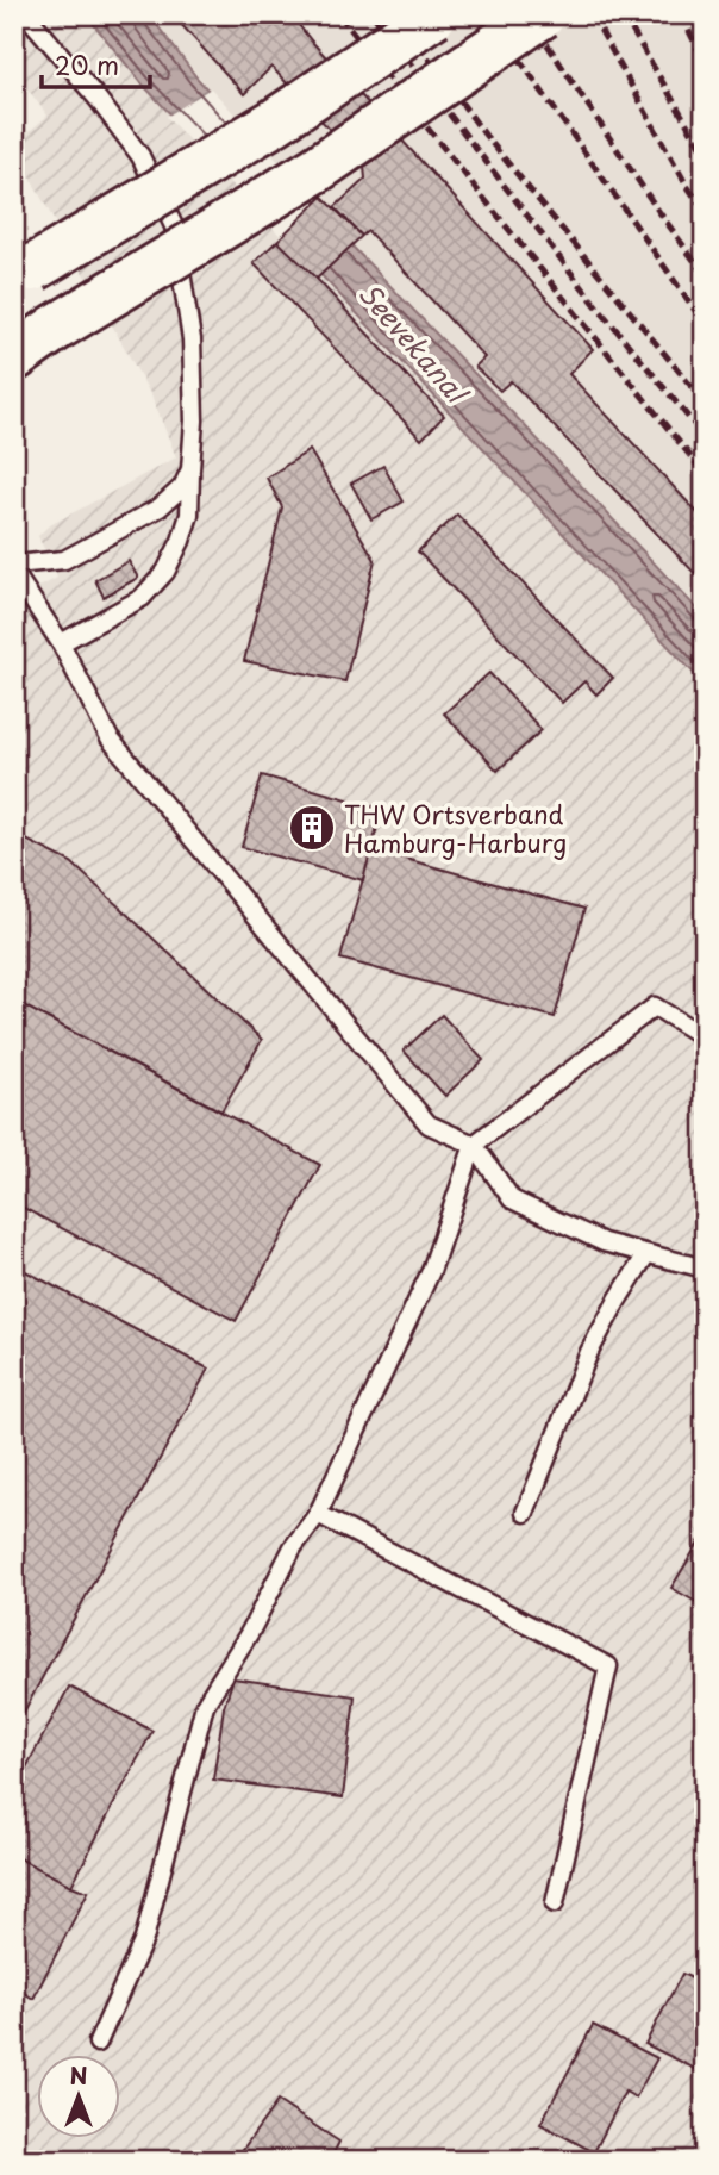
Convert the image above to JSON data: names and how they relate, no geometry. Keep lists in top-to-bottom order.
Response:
{
  "water": ["Seevekanal"],
  "places": {
    "building": ["THW Ortsverband Hamburg-Harburg"]
  },
  "scale_bar": "20 m",
  "north": "top"
}
